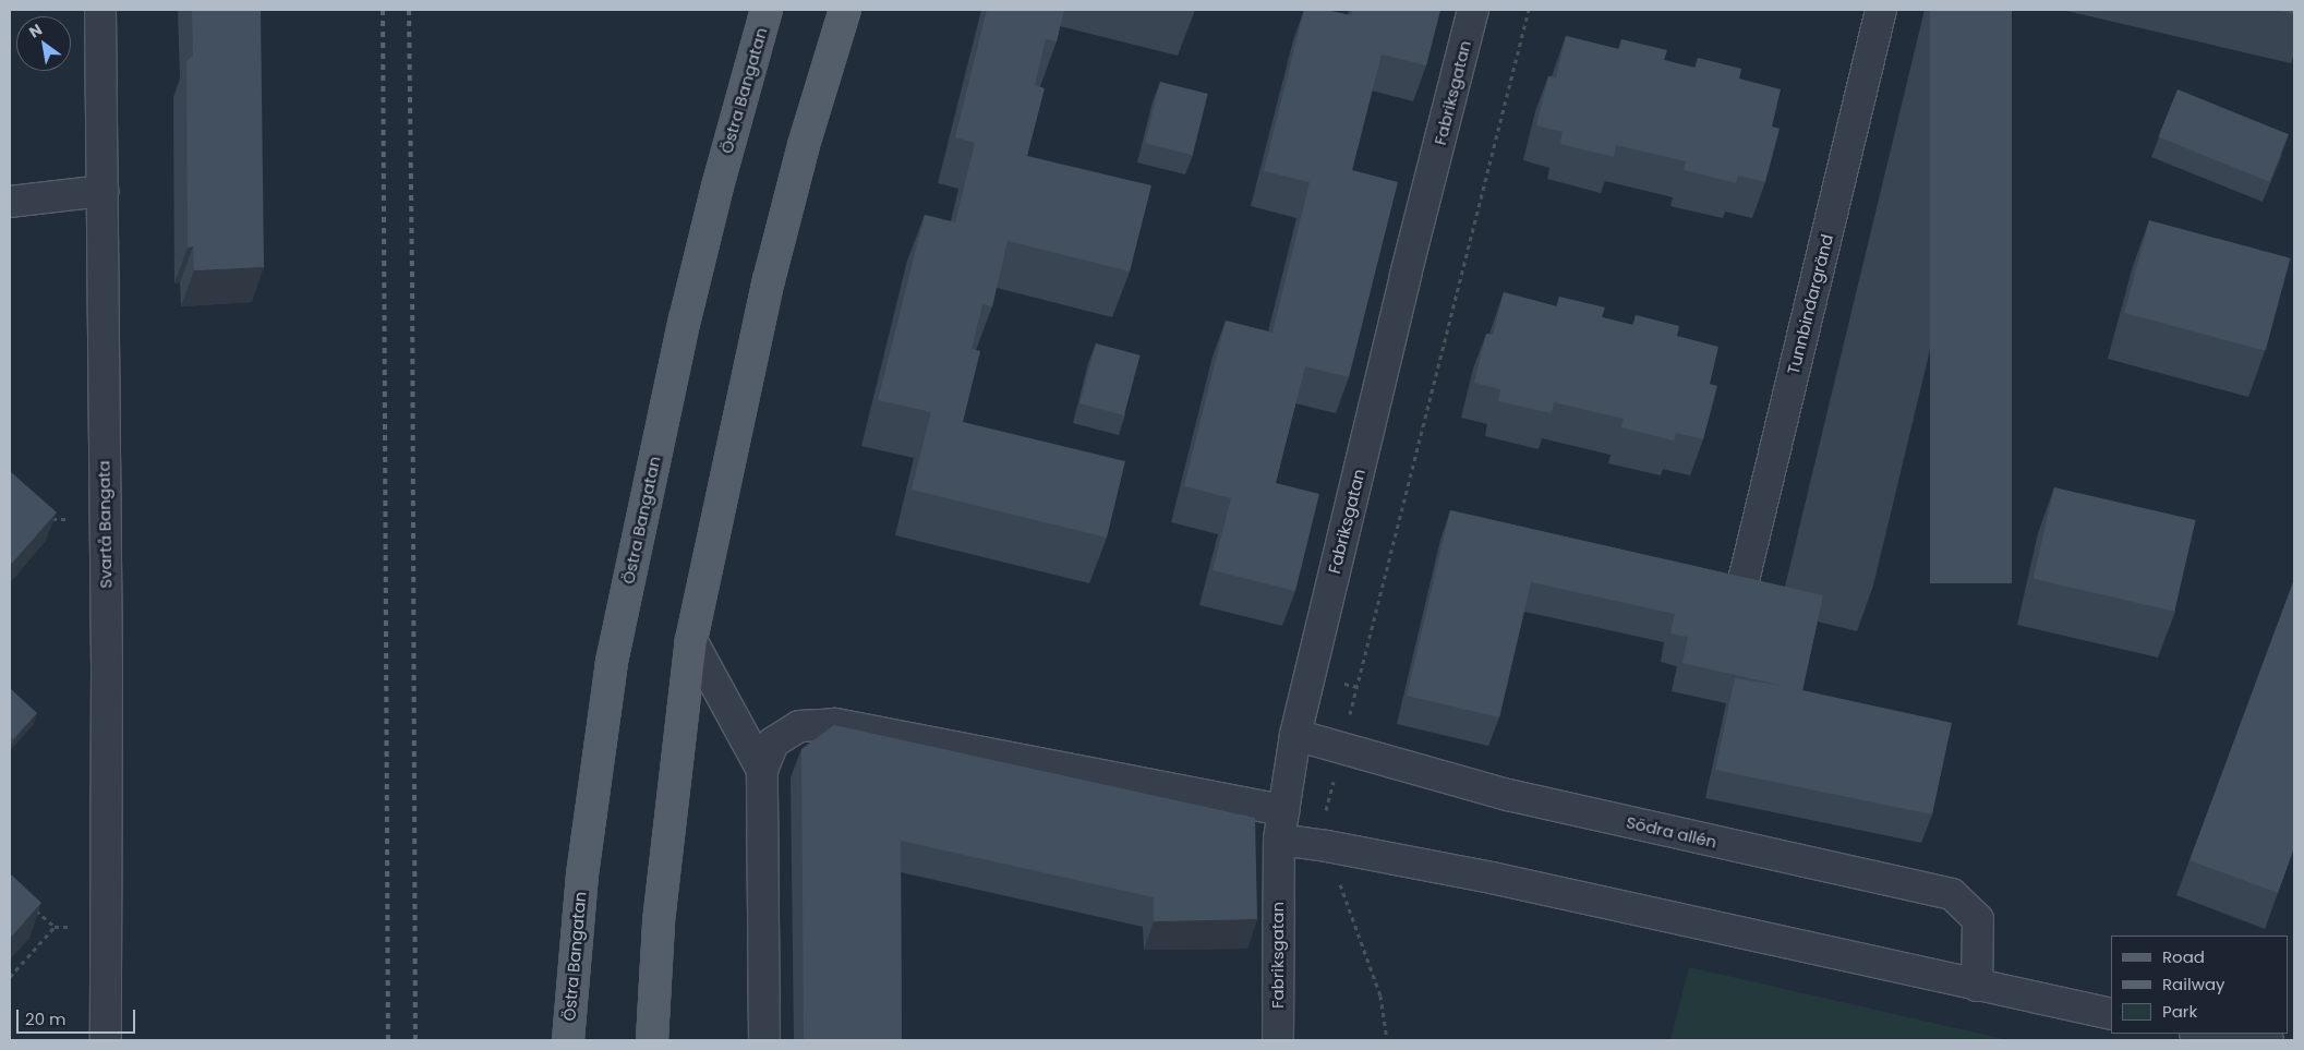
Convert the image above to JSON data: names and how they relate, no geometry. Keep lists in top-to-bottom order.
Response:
{
  "streets": {
    "main road": ["Östra Bangatan"],
    "street": [
      "Fabriksgatan",
      "Tunnbindargränd",
      "Svartå Bangata",
      "Södra allén"
    ]
  },
  "crossings": [
    ["Fabriksgatan", "Södra allén"]
  ],
  "legend": ["Road", "Railway", "Park"],
  "scale_bar": "20 m",
  "north": "top left"
}
